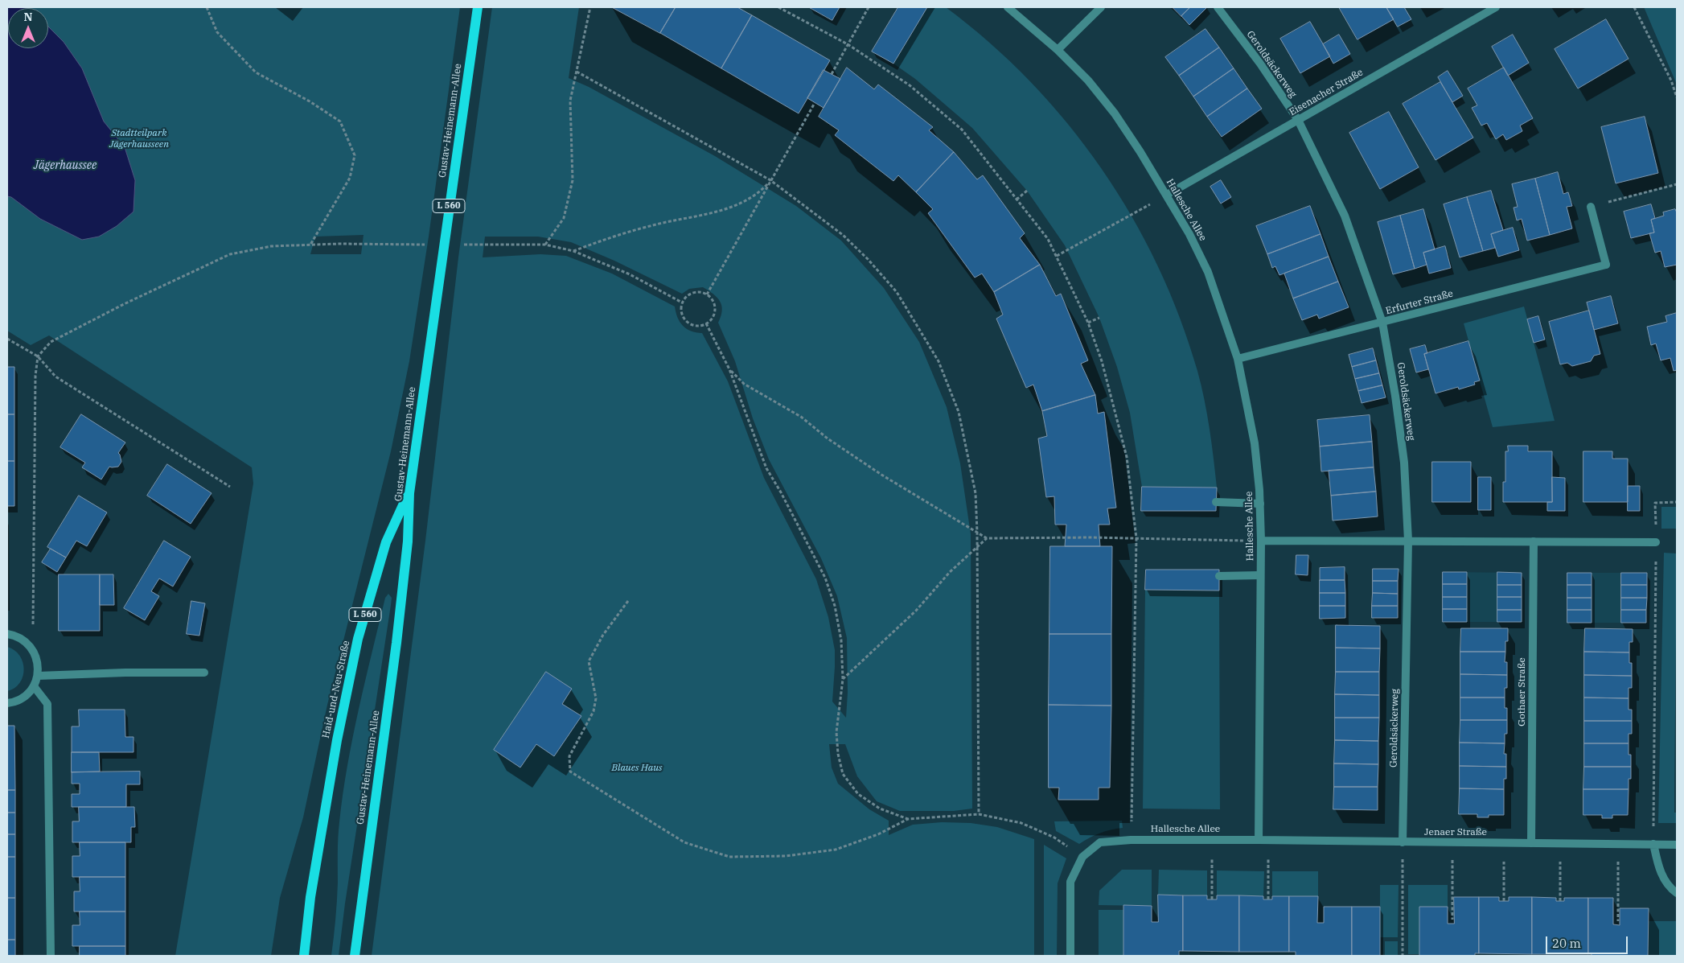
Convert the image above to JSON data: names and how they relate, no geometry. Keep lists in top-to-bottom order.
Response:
{
  "streets": {
    "main road": ["Gustav-Heinemann-Allee", "L 560", "Haid-und-Neu-Straße"],
    "street": [
      "Geroldsäckerweg",
      "Eisenacher Straße",
      "Hallesche Allee",
      "Erfurter Straße",
      "Gothaer Straße",
      "Jenaer Straße"
    ]
  },
  "crossings": [
    ["Geroldsäckerweg", "Eisenacher Straße"],
    ["Geroldsäckerweg", "Erfurter Straße"],
    ["Geroldsäckerweg", "Jenaer Straße"],
    ["Eisenacher Straße", "Hallesche Allee"],
    ["Gustav-Heinemann-Allee", "Haid-und-Neu-Straße"],
    ["Hallesche Allee", "Erfurter Straße"],
    ["Hallesche Allee", "Jenaer Straße"],
    ["Gothaer Straße", "Jenaer Straße"]
  ],
  "water": ["Jägerhaussee"],
  "parks": ["Stadtteilpark Jägerhausseen", "Blaues Haus"],
  "scale_bar": "20 m",
  "north": "top"
}
